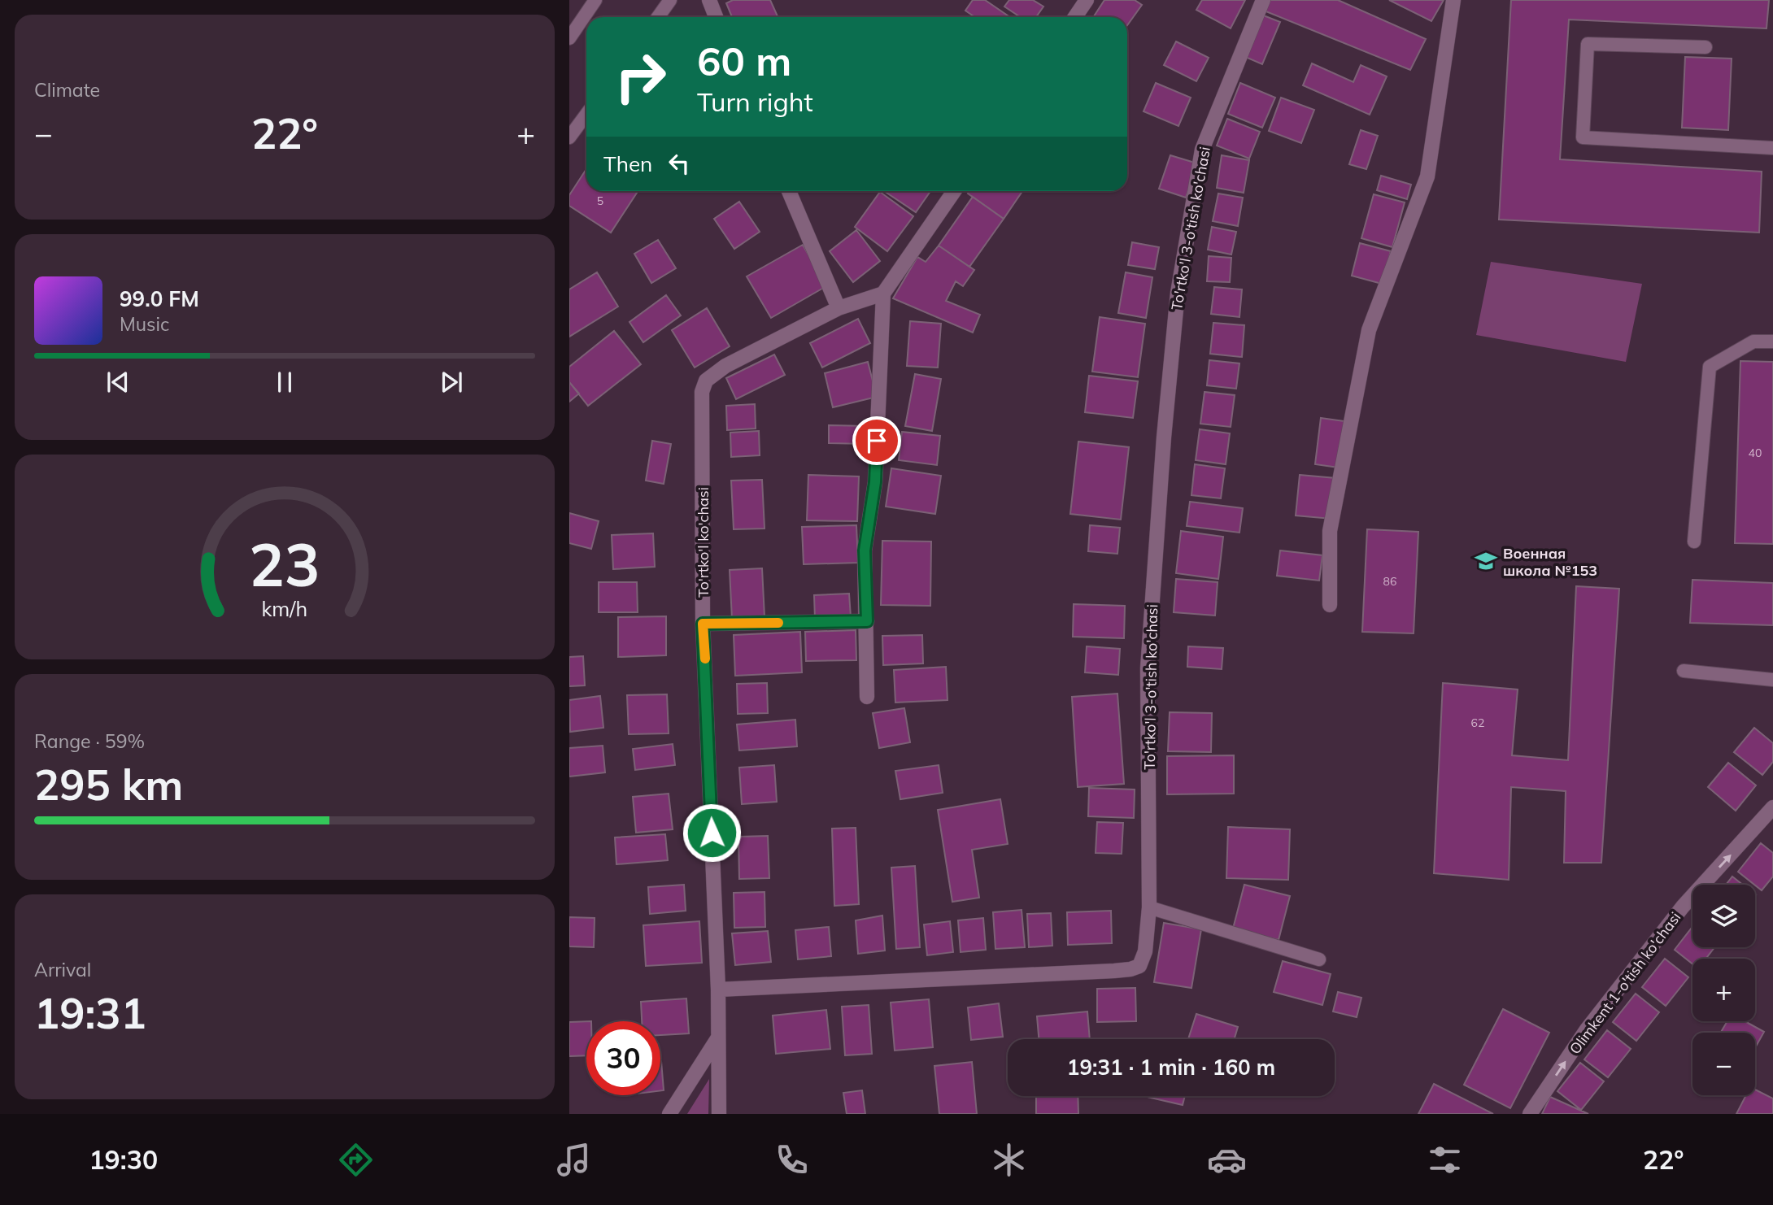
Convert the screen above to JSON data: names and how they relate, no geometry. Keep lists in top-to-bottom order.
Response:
{
  "streets": {
    "street": ["To'rtko'l 3-o'tish ko'chasi", "To'rtko'l ko'chasi", "Olimkent 1-o'tish ko'chasi"]
  },
  "crossings": [
    ["To'rtko'l 3-o'tish ko'chasi", "To'rtko'l ko'chasi"]
  ],
  "one_way": ["Olimkent 1-o'tish ko'chasi"],
  "places": {
    "school or university": ["Военная школа №153"]
  },
  "house_numbers": [
    "5",
    "40",
    "86",
    "62"
  ],
  "page": {
    "tile": [
      "Climate",
      ["Range · 59%", "295 km"],
      ["Arrival", "19:31"]
    ],
    "turn": ["60 m", "Turn right"],
    "heat": ["−", "22°", "+"],
    "then": "Then",
    "song": ["99.0 FM", "Music"],
    "map_buttons": ["+", "−"],
    "limit": "30",
    "trip": "19:31 · 1 min · 160 m",
    "tabs": ["19:30", "22°"],
    "gauge": ["23", "km/h"]
  }
}
